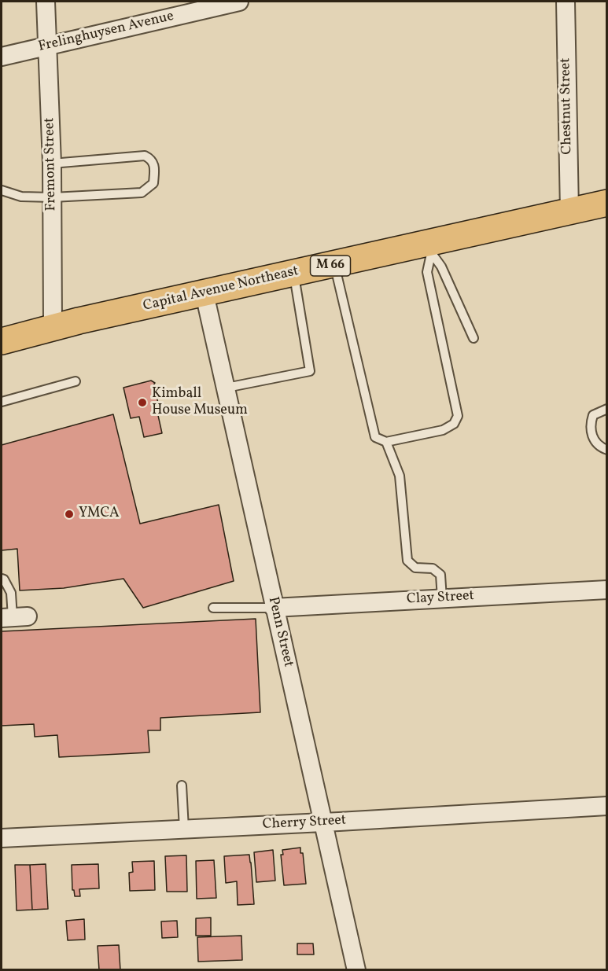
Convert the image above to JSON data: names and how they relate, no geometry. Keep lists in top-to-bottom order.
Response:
{
  "streets": {
    "main road": ["M 66", "Capital Avenue Northeast"],
    "street": [
      "Frelinghuysen Avenue",
      "Chestnut Street",
      "Fremont Street",
      "Clay Street",
      "Penn Street",
      "Cherry Street"
    ]
  },
  "crossings": [
    ["Frelinghuysen Avenue", "Fremont Street"],
    ["Chestnut Street", "Capital Avenue Northeast"],
    ["Fremont Street", "Capital Avenue Northeast"],
    ["Capital Avenue Northeast", "Penn Street"],
    ["Clay Street", "Penn Street"],
    ["Penn Street", "Cherry Street"]
  ],
  "places": ["Kimball House Museum", "YMCA"]
}
